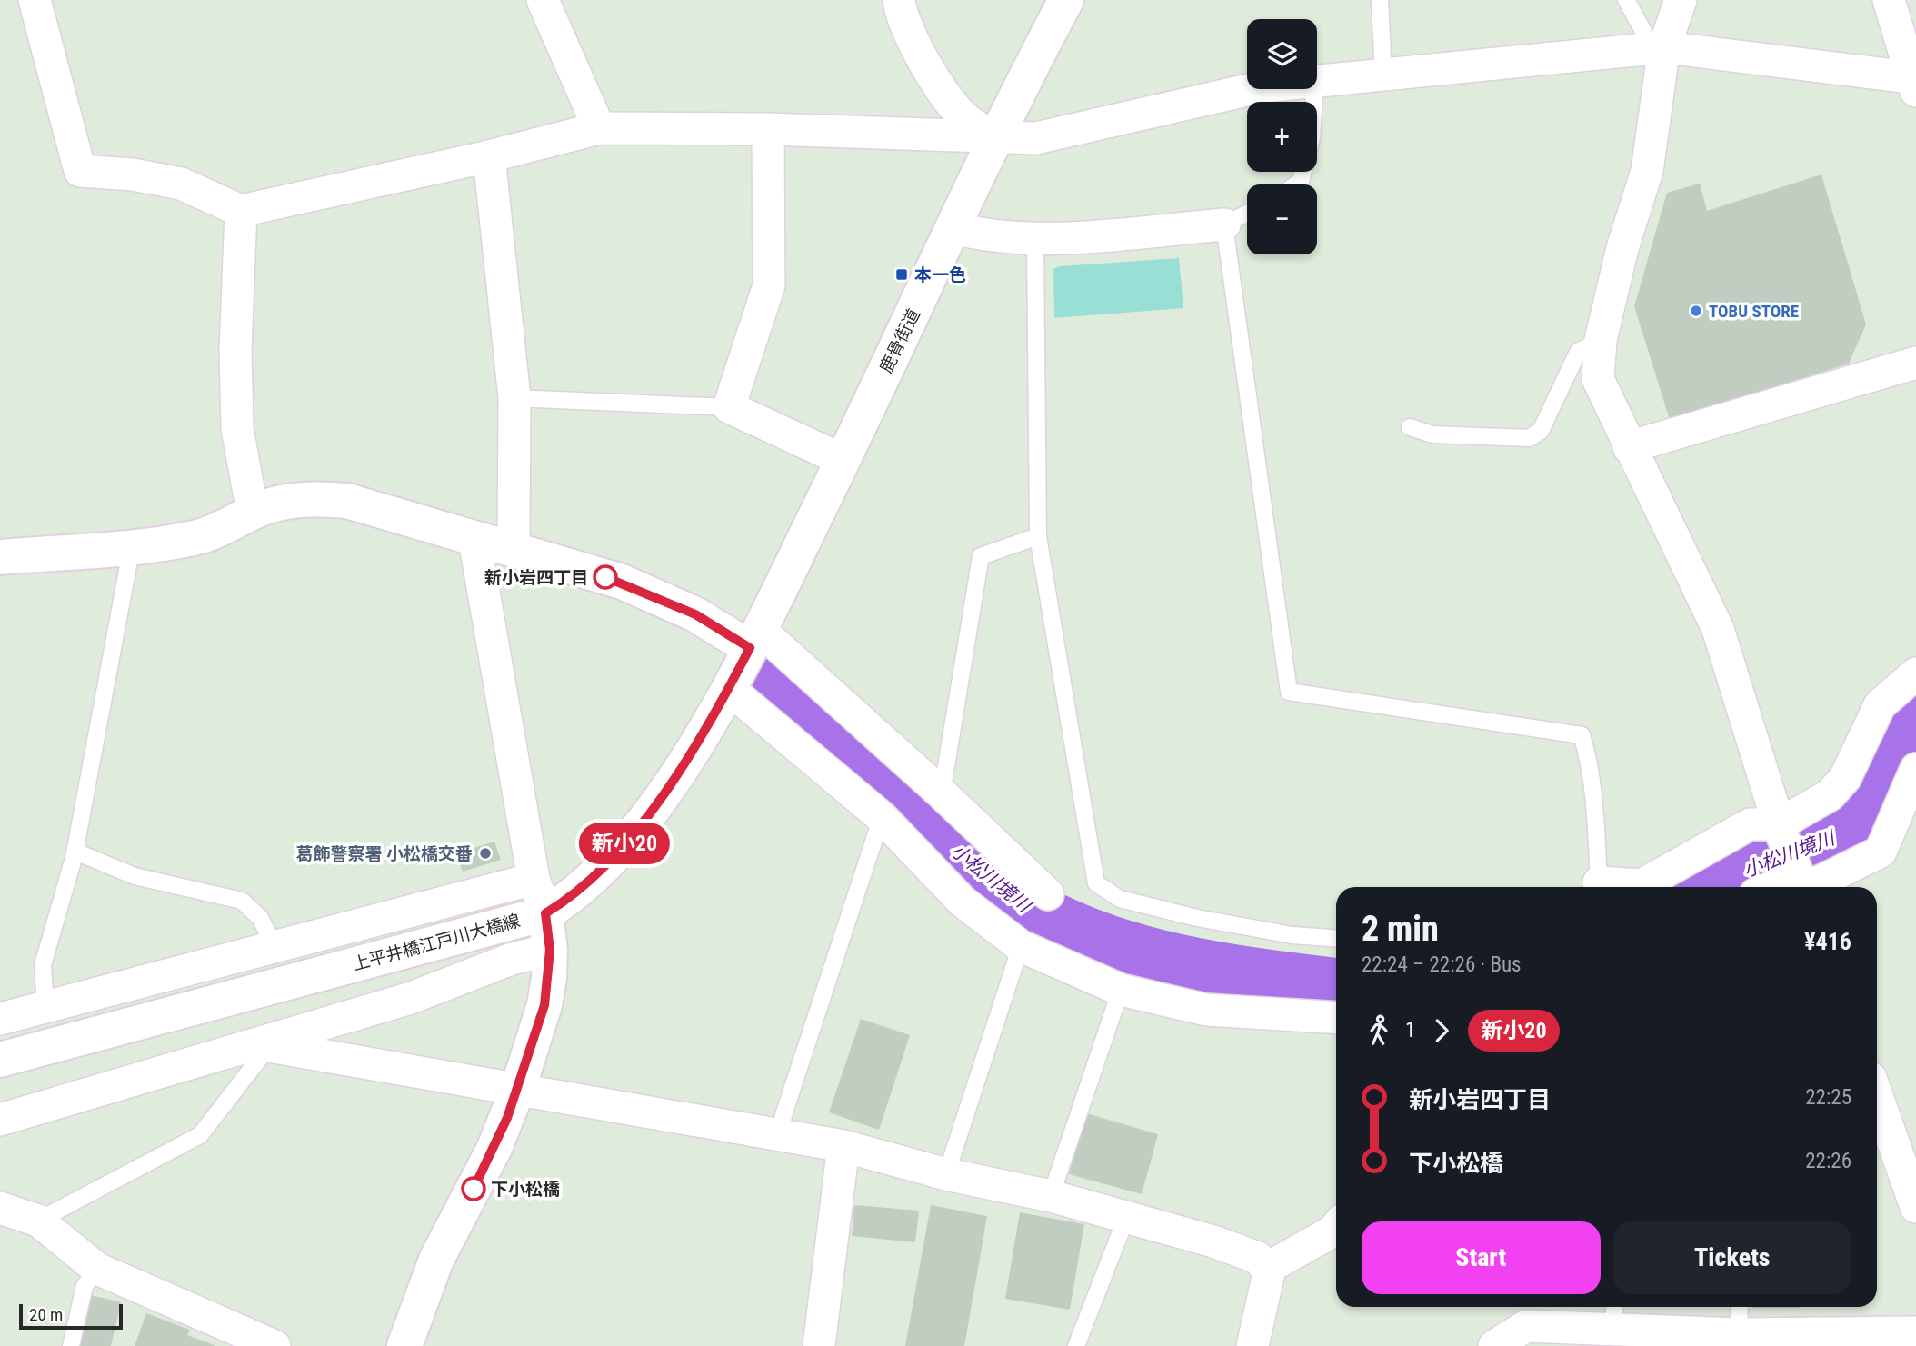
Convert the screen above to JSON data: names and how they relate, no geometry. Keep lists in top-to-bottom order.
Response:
{
  "streets": {
    "street": ["鹿骨街道", "上平井橋江戸川大橋線"]
  },
  "crossings": [
    ["鹿骨街道", "上平井橋江戸川大橋線"]
  ],
  "water": ["小松川境川"],
  "places": {
    "transit": ["本一色"],
    "other": [
      "TOBU STORE",
      "新小岩四丁目",
      "葛飾警察署 小松橋交番",
      "下小松橋"
    ]
  },
  "lines": ["bus line 新小20"],
  "scale_bar": "20 m",
  "page": {
    "on_map": "新小20",
    "map_buttons": ["+", "−"],
    "heading": ["2 min", "22:24 – 22:26 · Bus", "¥416"],
    "legs": ["1", "新小20"],
    "list": [
      {
        "name": "新小岩四丁目",
        "value": "22:25"
      },
      {
        "name": "下小松橋",
        "value": "22:26"
      }
    ],
    "buttons": ["Start", "Tickets"],
    "scale": "20 m"
  }
}
